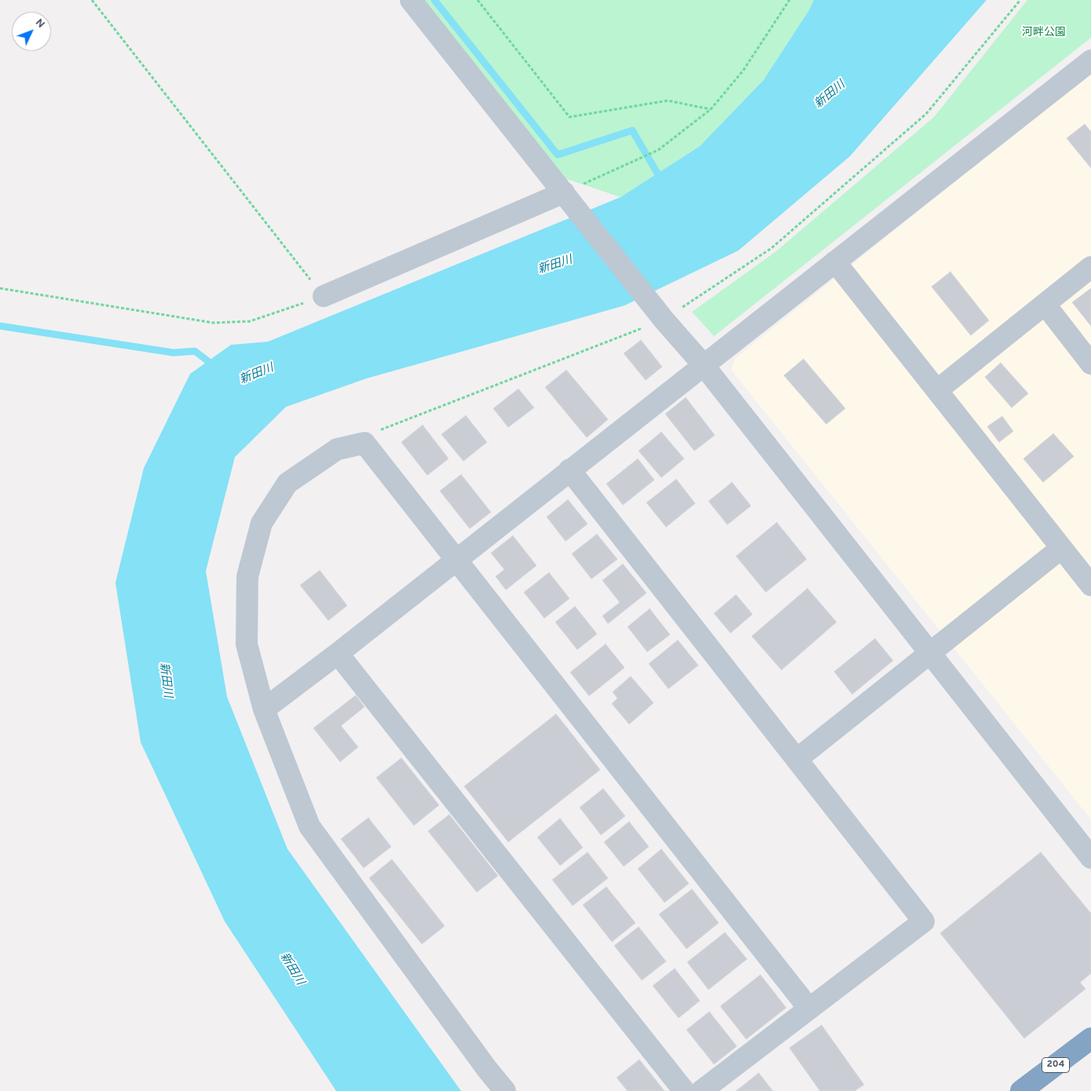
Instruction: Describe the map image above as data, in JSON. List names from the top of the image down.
{
  "streets": {
    "highway": ["204"]
  },
  "water": ["新田川"],
  "parks": ["河畔公園"],
  "north": "top right"
}
